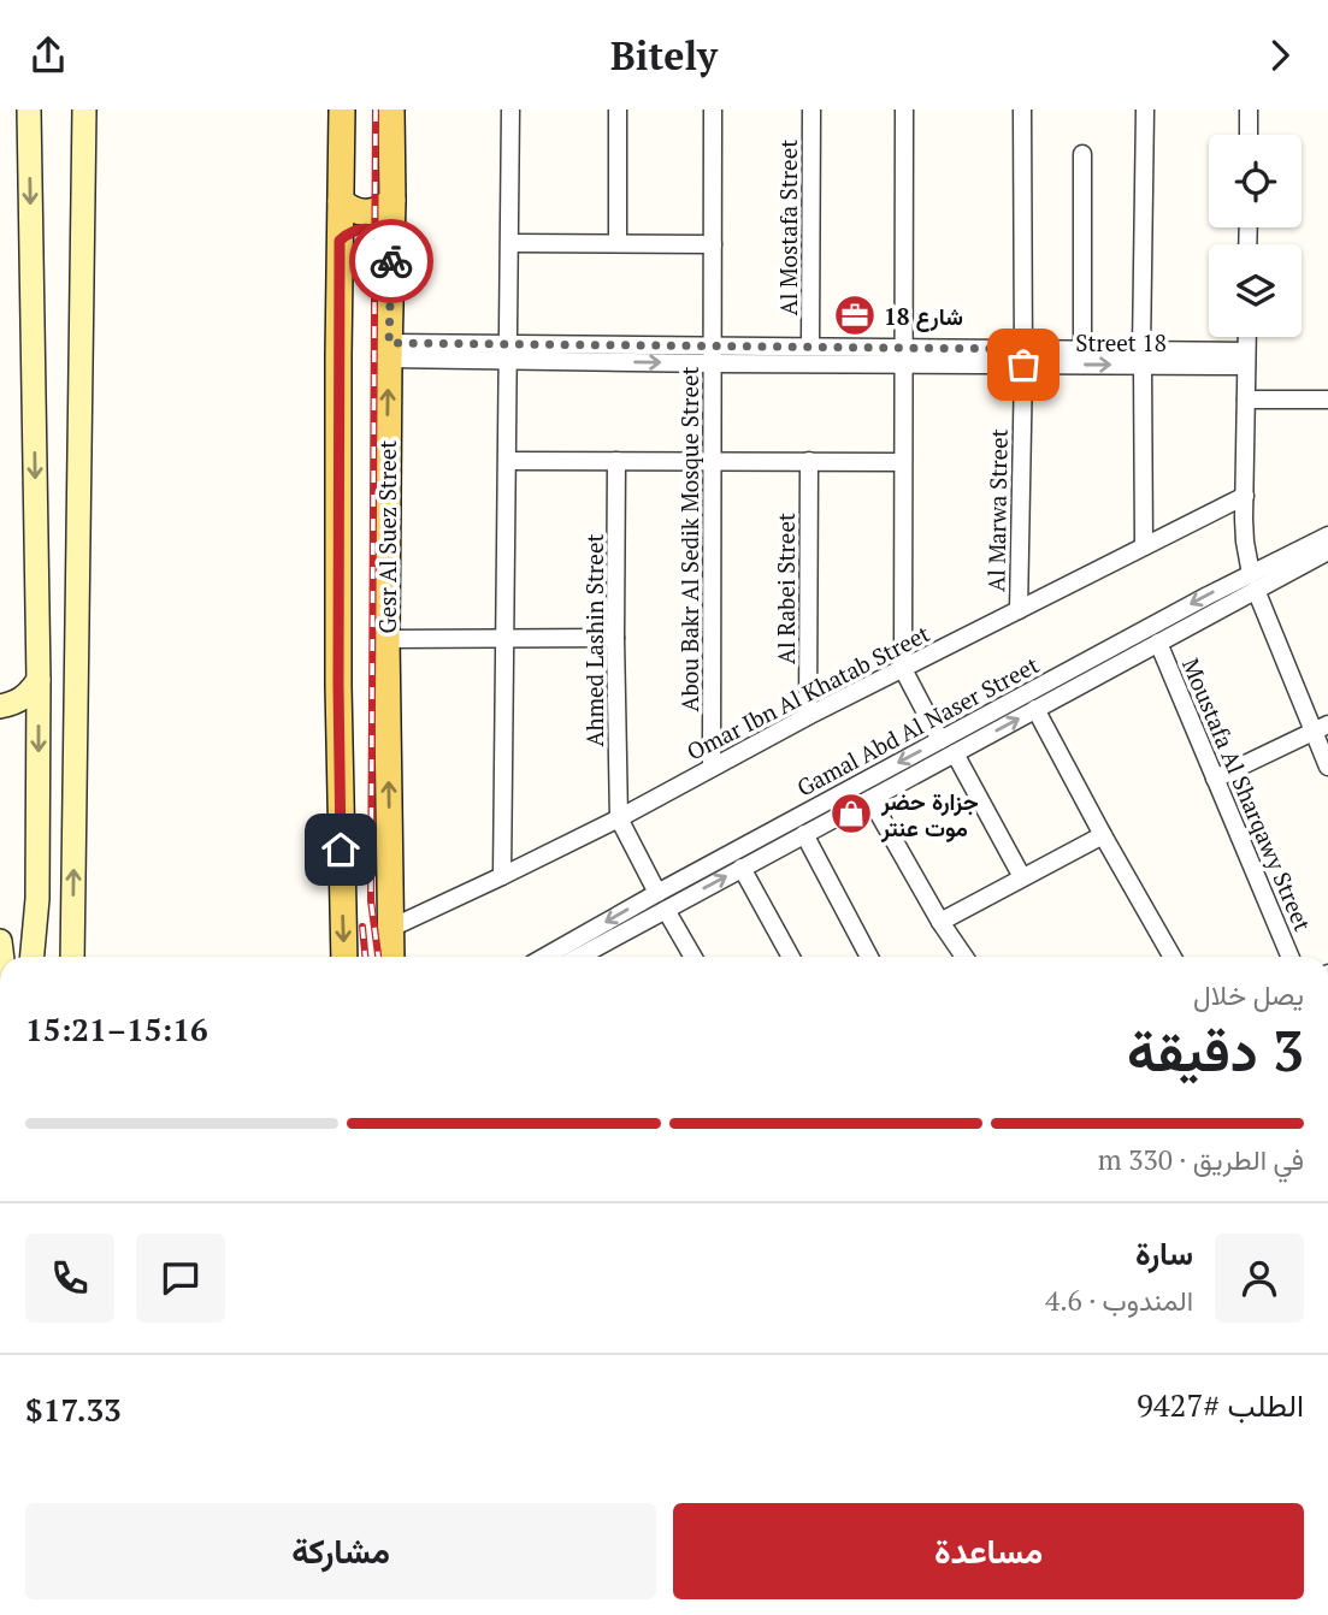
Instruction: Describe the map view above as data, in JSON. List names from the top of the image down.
{
  "streets": {
    "main road": ["Gesr Al Suez Street"],
    "street": [
      "Al Mostafa Street",
      "Street 18",
      "Al Marwa Street",
      "Abou Bakr Al Sedik Mosque Street",
      "Al Rabei Street",
      "Ahmed Lashin Street",
      "Omar Ibn Al Khatab Street",
      "Gamal Abd Al Naser Street",
      "Moustafa Al Sharqawy Street"
    ]
  },
  "crossings": [
    ["Al Mostafa Street", "Street 18"],
    ["Street 18", "Al Marwa Street"],
    ["Street 18", "Gesr Al Suez Street"],
    ["Street 18", "Abou Bakr Al Sedik Mosque Street"],
    ["Al Marwa Street", "Omar Ibn Al Khatab Street"],
    ["Gesr Al Suez Street", "Omar Ibn Al Khatab Street"],
    ["Abou Bakr Al Sedik Mosque Street", "Omar Ibn Al Khatab Street"],
    ["Al Rabei Street", "Omar Ibn Al Khatab Street"],
    ["Ahmed Lashin Street", "Omar Ibn Al Khatab Street"],
    ["Gamal Abd Al Naser Street", "Moustafa Al Sharqawy Street"]
  ],
  "places": {
    "office": ["شارع 18"],
    "shop": ["جزارة حضر موت عنتر"]
  },
  "page": {
    "header": "Bitely",
    "heading": ["3 دقيقة", "يصل خلال", "15:16–15:21"],
    "panel": [
      "سارة",
      "المندوب · 4.6",
      "الطلب #9427",
      "$17.33"
    ],
    "bar": "في الطريق · 330 m",
    "buttons": ["مساعدة", "مشاركة"]
  }
}
